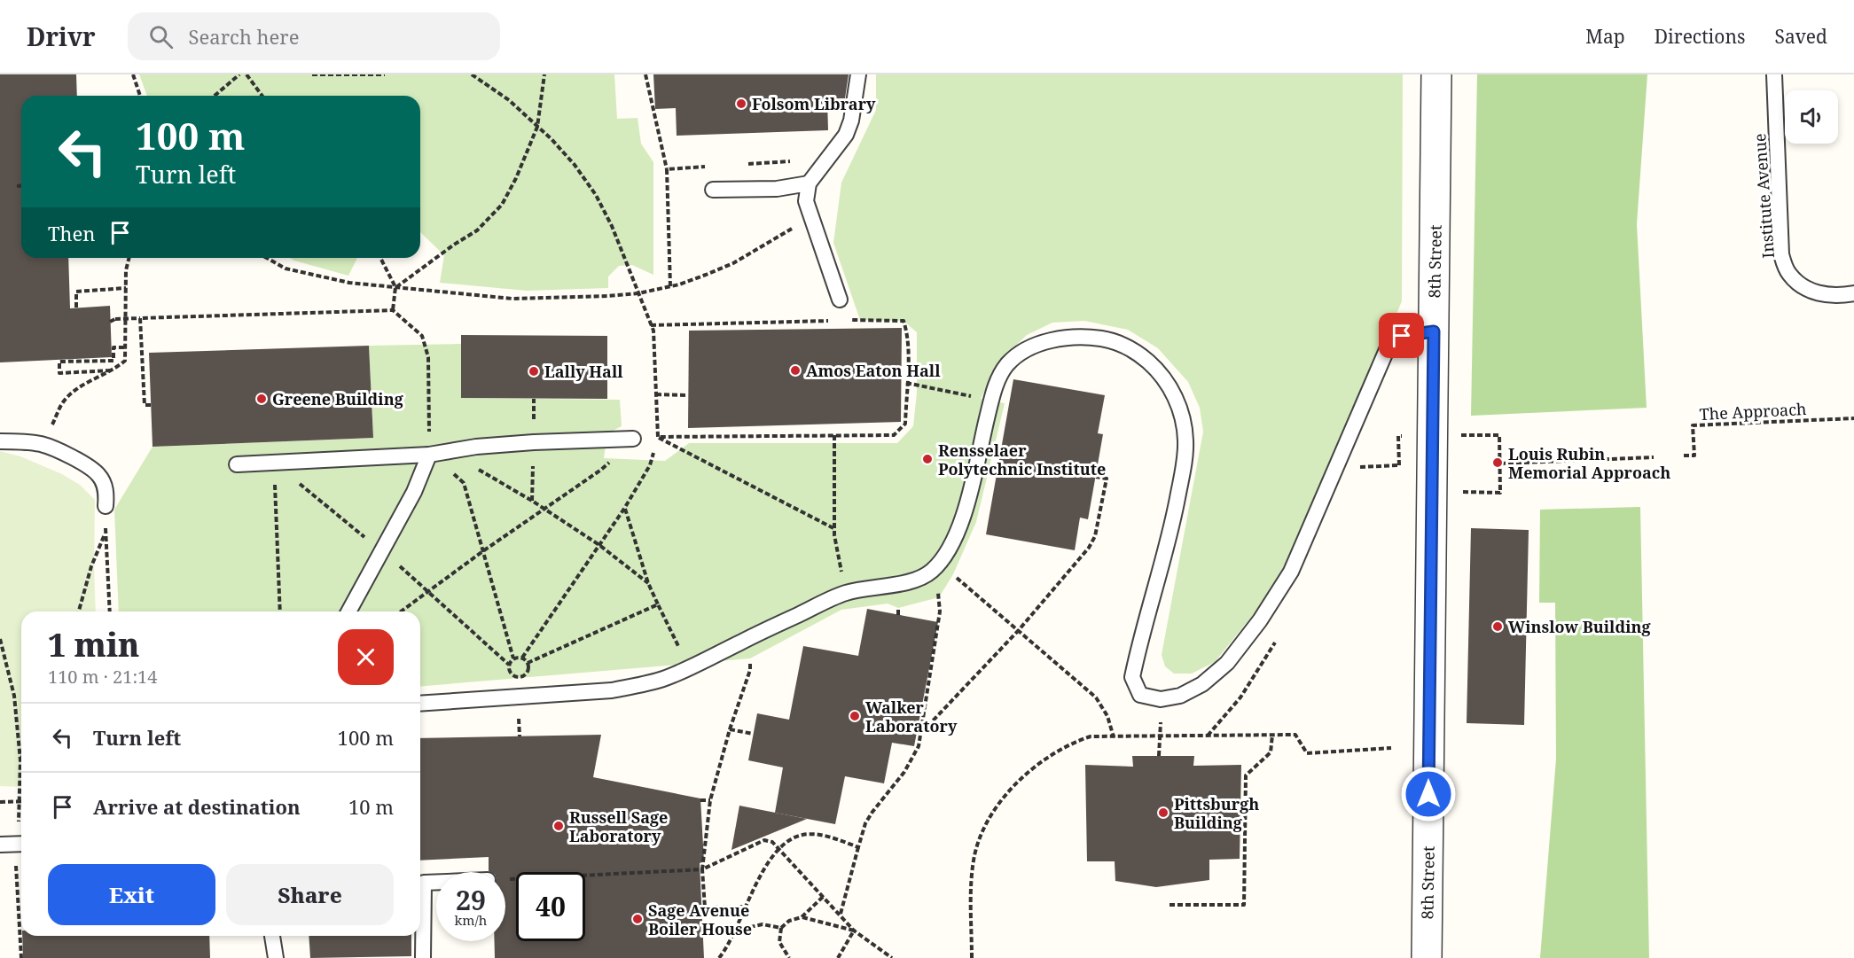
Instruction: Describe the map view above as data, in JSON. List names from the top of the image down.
{
  "streets": {
    "street": ["8th Street"],
    "lane": ["Institute Avenue"],
    "path": ["The Approach"]
  },
  "places": [
    "Folsom Library",
    "Amos Eaton Hall",
    "Lally Hall",
    "Greene Building",
    "Rensselaer Polytechnic Institute",
    "Louis Rubin Memorial Approach",
    "Winslow Building",
    "Walker Laboratory",
    "Pittsburgh Building",
    "Russell Sage Laboratory",
    "Sage Avenue Boiler House"
  ],
  "page": {
    "header": "Drivr",
    "search": "Search here",
    "nav": ["Map", "Directions", "Saved"],
    "turn": ["100 m", "Turn left"],
    "then": "Then",
    "heading": ["1 min", "110 m · 21:14"],
    "list": [
      {
        "name": "Turn left",
        "value": "100 m"
      },
      {
        "name": "Arrive at destination",
        "value": "10 m"
      }
    ],
    "buttons": ["Exit", "Share"],
    "speed": "29 km/h",
    "limit": "40"
  }
}
